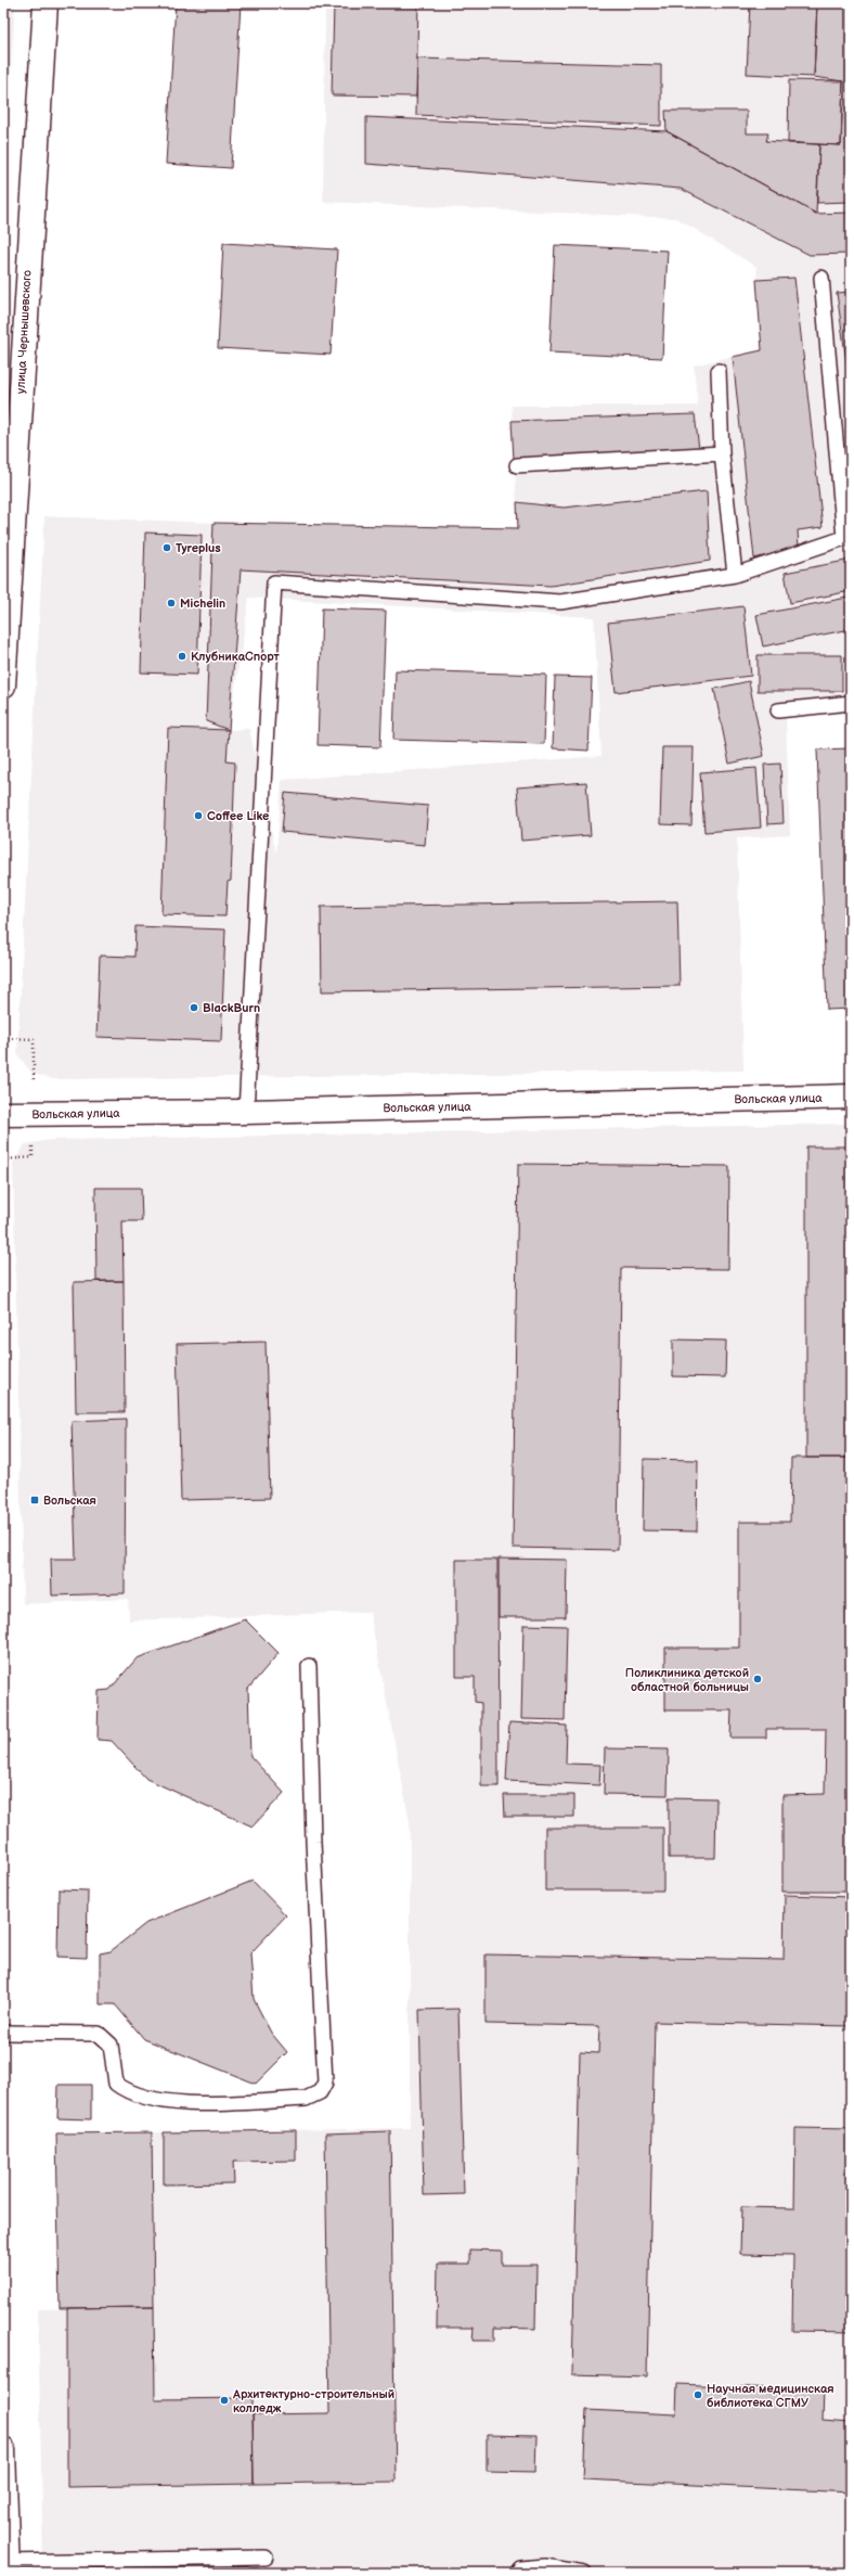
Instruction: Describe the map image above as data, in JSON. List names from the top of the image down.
{
  "streets": {
    "street": ["улица Чернышевского", "Вольская улица"]
  },
  "places": {
    "other": [
      "Tyreplus",
      "Michelin",
      "КлубникаСпорт",
      "Coffee Like",
      "BlackBurn",
      "Поликлиника детской областной больницы",
      "Научная медицинская библиотека СГМУ",
      "Архитектурно-строительный колледж"
    ],
    "transit": ["Вольская"]
  }
}
